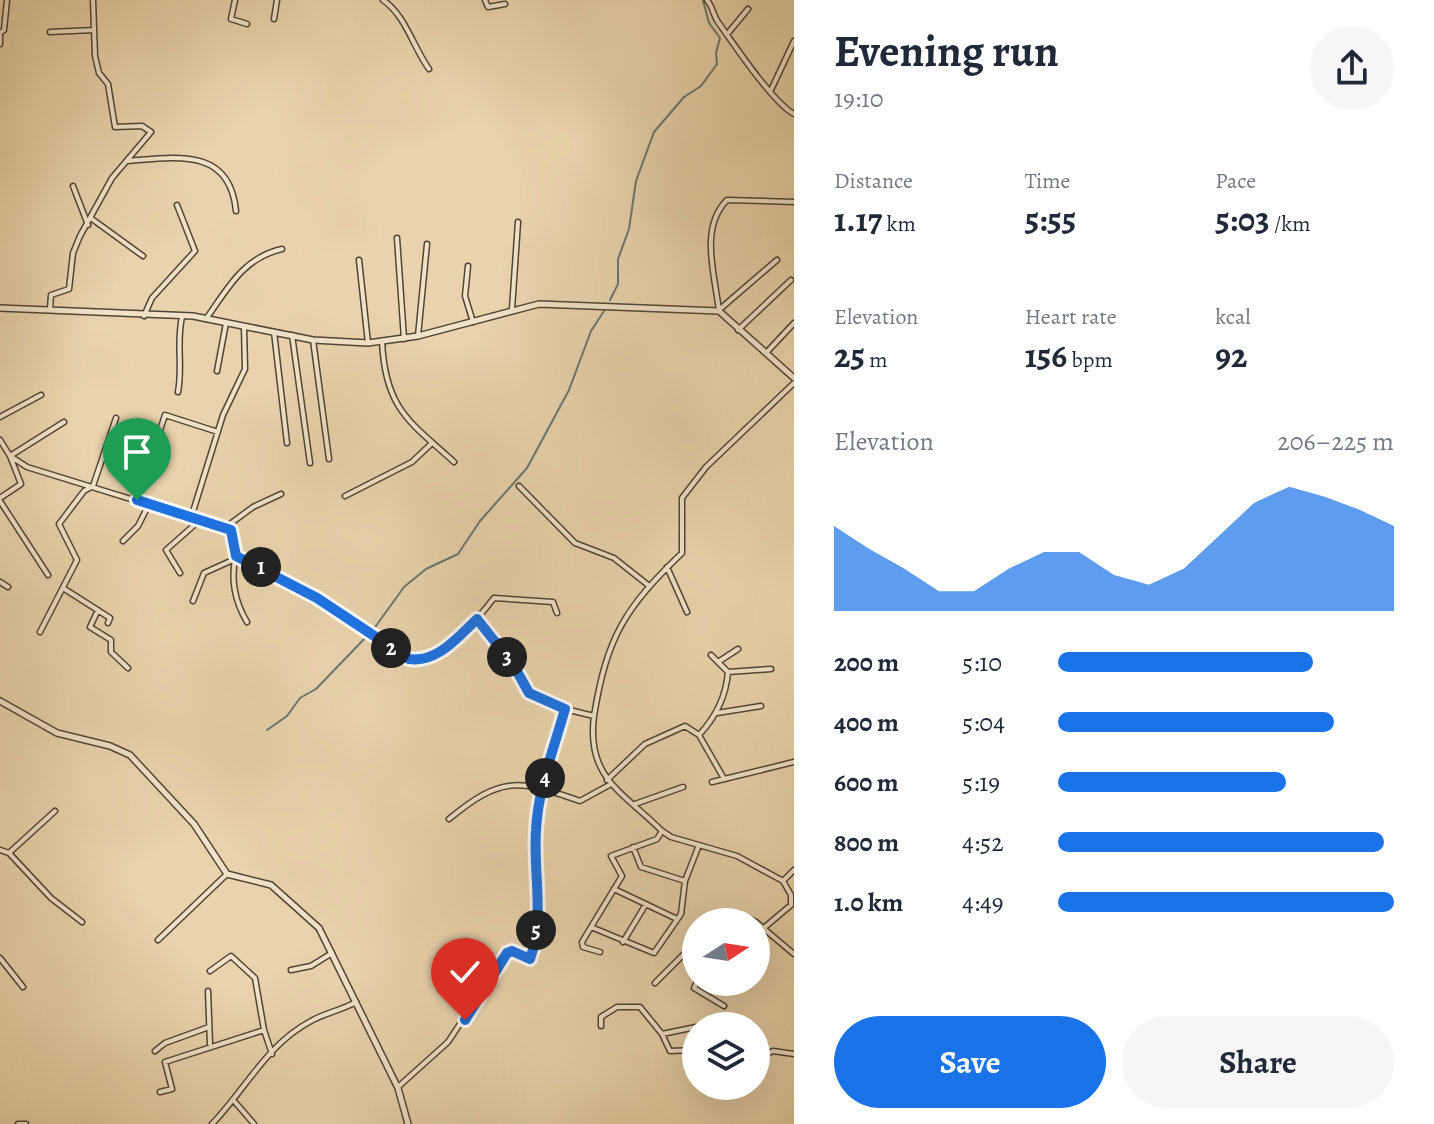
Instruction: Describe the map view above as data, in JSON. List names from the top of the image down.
{
  "north": "right",
  "page": {
    "heading": ["Evening run", "19:10"],
    "stats": [
      ["Distance", "1.17 km"],
      ["Time", "5:55"],
      ["Pace", "5:03 /km"],
      ["Elevation", "25 m"],
      ["Heart rate", "156 bpm"],
      ["kcal", "92"]
    ],
    "chart": ["Elevation", "206–225 m"],
    "pins": [
      "1",
      "2",
      "3",
      "4",
      "5"
    ],
    "list": [
      {
        "name": "200 m",
        "note": "5:10"
      },
      {
        "name": "400 m",
        "note": "5:04"
      },
      {
        "name": "600 m",
        "note": "5:19"
      },
      {
        "name": "800 m",
        "note": "4:52"
      },
      {
        "name": "1.0 km",
        "note": "4:49"
      }
    ],
    "buttons": ["Save", "Share"]
  }
}
